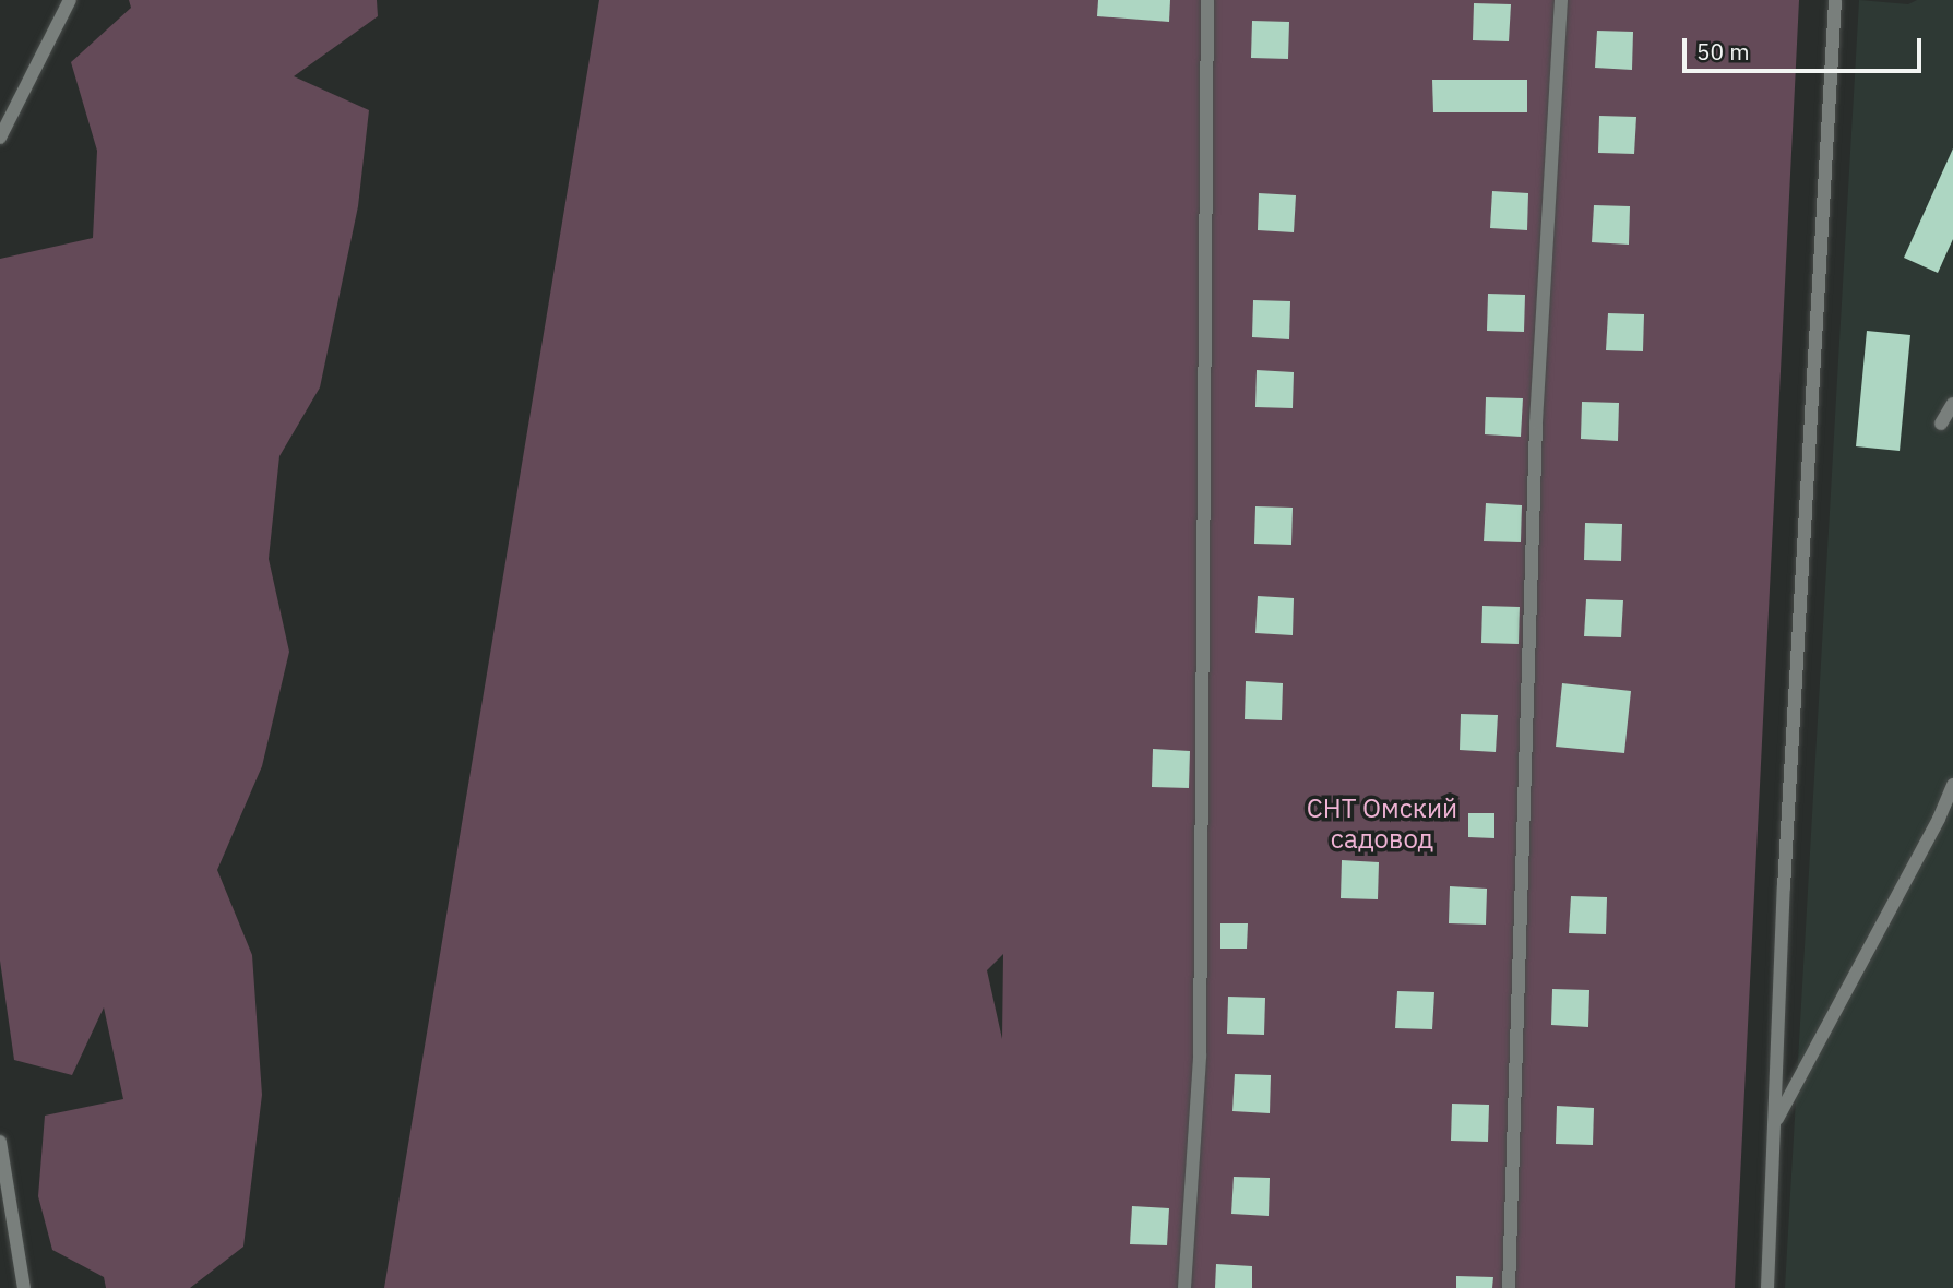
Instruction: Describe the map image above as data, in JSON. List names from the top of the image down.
{
  "parks": ["СНТ Омский садовод"],
  "scale_bar": "50 m"
}
